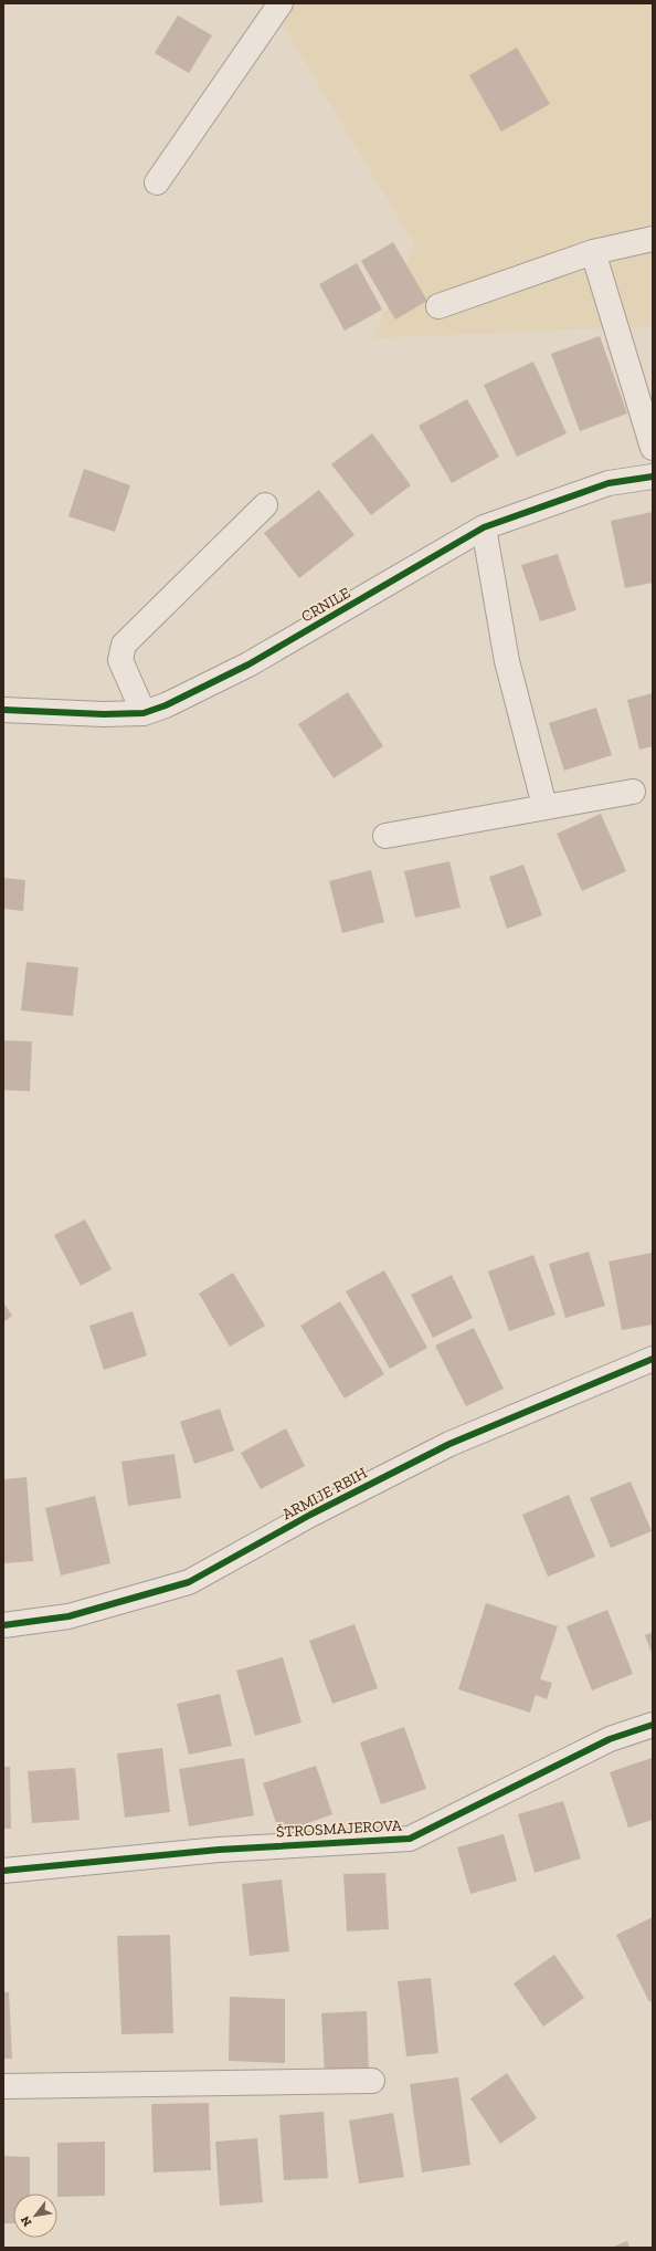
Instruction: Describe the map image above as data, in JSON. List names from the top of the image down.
{
  "streets": {
    "street": ["CRNILE", "ARMIJE RBIH", "ŠTROSMAJEROVA"]
  },
  "north": "bottom left"
}
